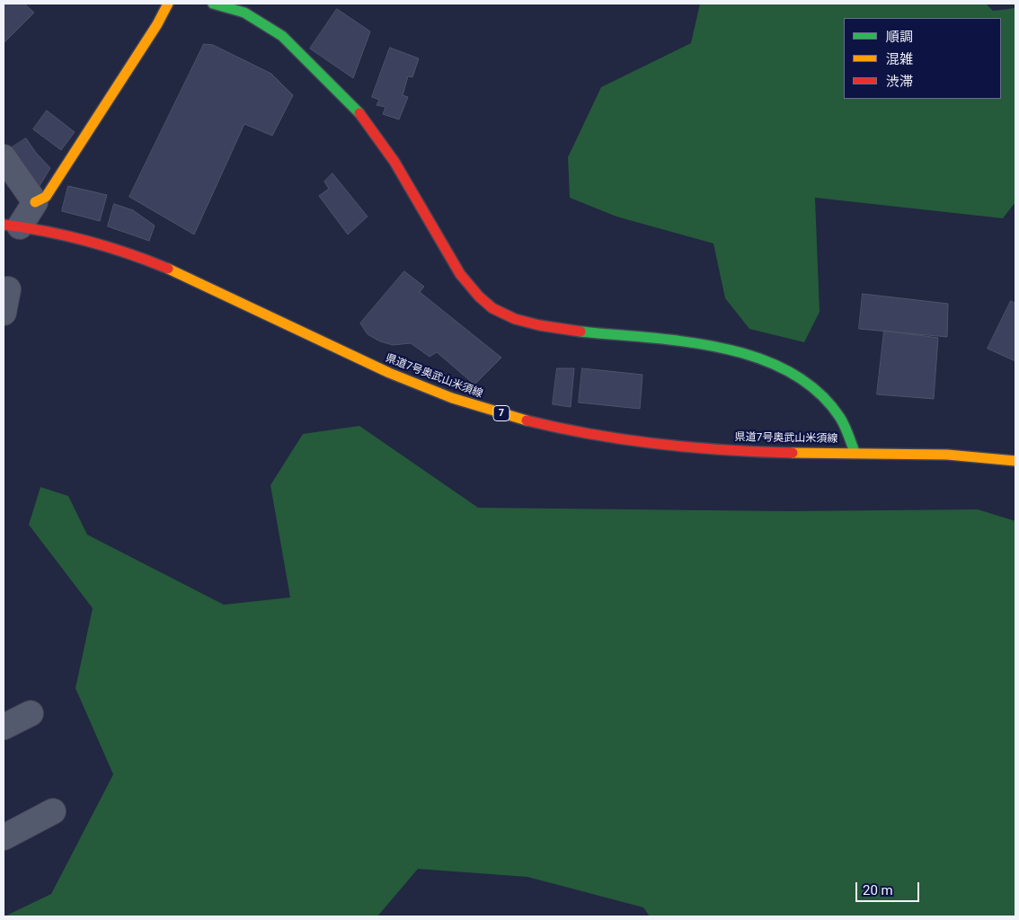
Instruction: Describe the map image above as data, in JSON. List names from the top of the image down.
{
  "streets": {
    "street": ["県道7号奥武山米須線", "7"]
  },
  "legend": ["順調", "混雑", "渋滞"],
  "scale_bar": "20 m"
}
